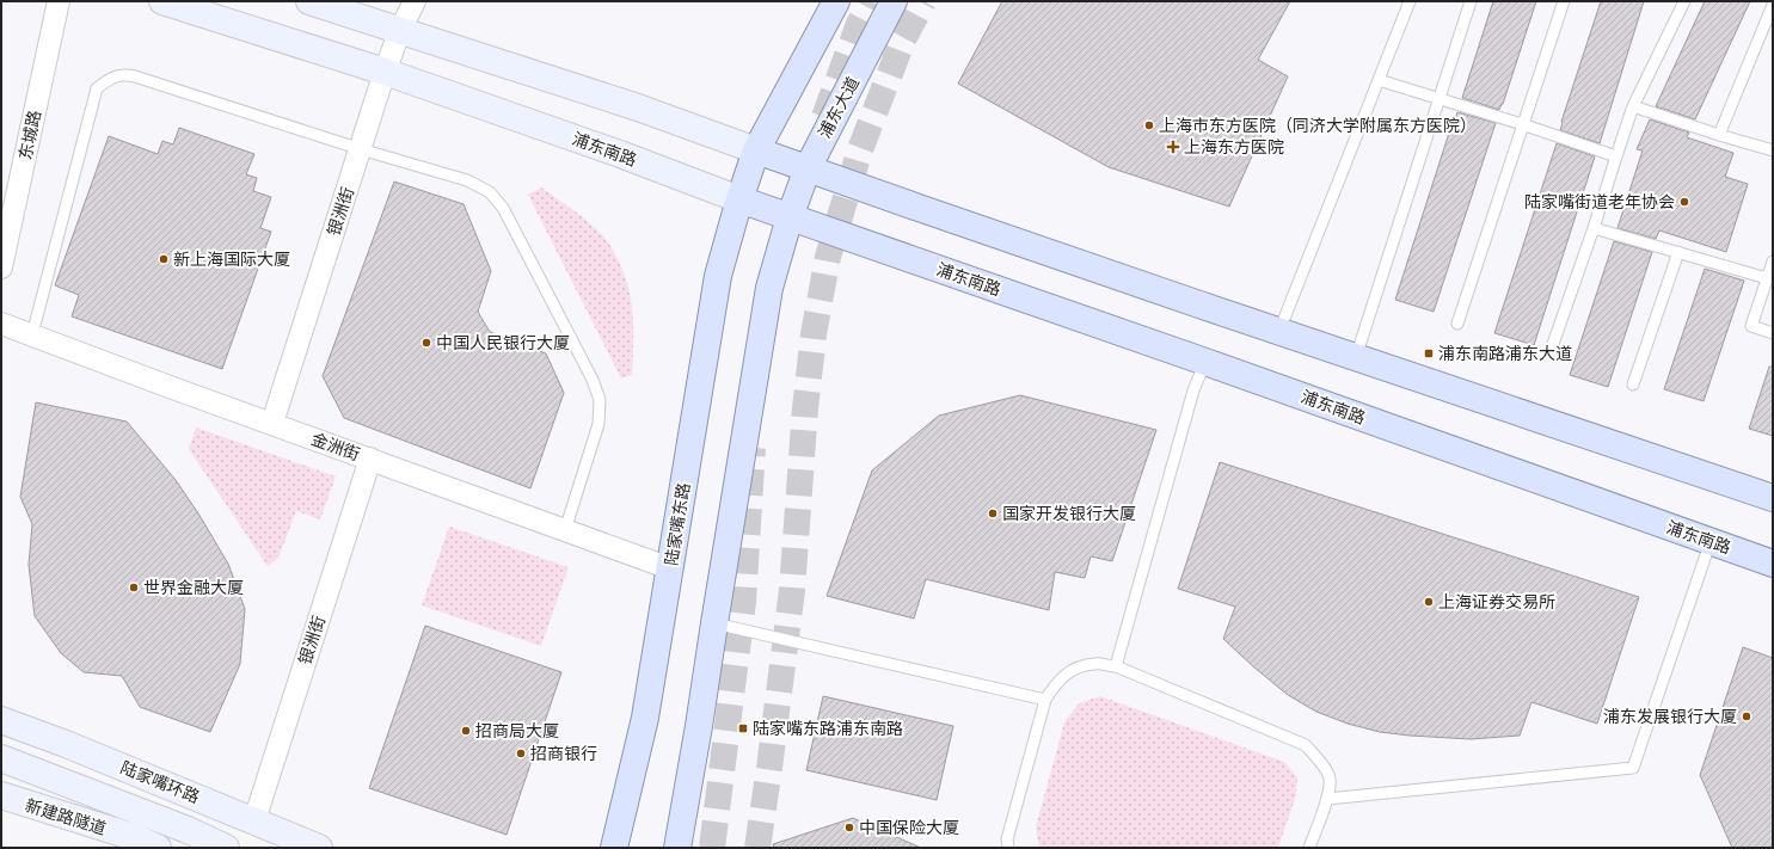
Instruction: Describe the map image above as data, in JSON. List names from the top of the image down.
{
  "streets": {
    "main road": [
      "浦东大道",
      "浦东南路",
      "陆家嘴东路",
      "陆家嘴环路",
      "新建路隧道"
    ],
    "street": ["东城路", "银洲街", "金洲街"]
  },
  "crossings": [
    ["浦东大道", "浦东南路"],
    ["浦东南路", "银洲街"],
    ["浦东南路", "陆家嘴东路"],
    ["银洲街", "金洲街"],
    ["银洲街", "陆家嘴环路"],
    ["金洲街", "陆家嘴东路"]
  ],
  "places": {
    "other": [
      "上海市东方医院（同济大学附属东方医院）",
      "陆家嘴街道老年协会",
      "新上海国际大厦",
      "中国人民银行大厦",
      "国家开发银行大厦",
      "世界金融大厦",
      "上海证券交易所",
      "浦东发展银行大厦",
      "招商局大厦",
      "招商银行",
      "中国保险大厦"
    ],
    "health": ["上海东方医院"],
    "transit": ["浦东南路浦东大道", "陆家嘴东路浦东南路"]
  }
}
